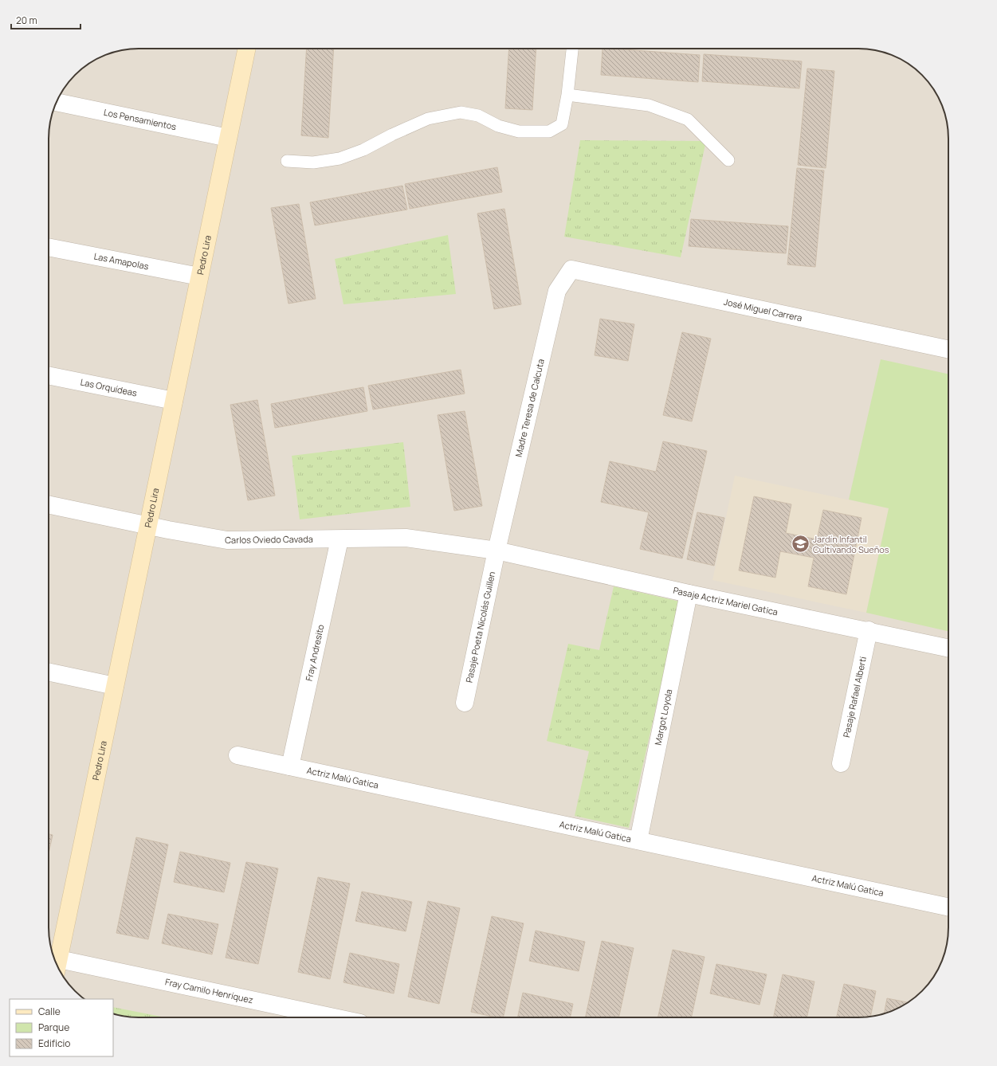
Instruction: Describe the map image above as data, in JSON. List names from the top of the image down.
{
  "streets": {
    "street": [
      "Los Pensamientos",
      "Pedro Lira",
      "Las Amapolas",
      "José Miguel Carrera",
      "Las Orquídeas",
      "Madre Teresa de Calcuta",
      "Carlos Oviedo Cavada",
      "Pasaje Actriz Mariel Gatica",
      "Pasaje Poeta Nicolás Guillen",
      "Fray Andresito",
      "Pasaje Rafael Alberti",
      "Margot Loyola",
      "Actriz Malú Gatica",
      "Fray Camilo Henríquez"
    ]
  },
  "crossings": [
    ["Los Pensamientos", "Pedro Lira"],
    ["Pedro Lira", "Las Amapolas"],
    ["Pedro Lira", "Las Orquídeas"],
    ["Pedro Lira", "Carlos Oviedo Cavada"],
    ["José Miguel Carrera", "Madre Teresa de Calcuta"],
    ["Madre Teresa de Calcuta", "Carlos Oviedo Cavada"],
    ["Madre Teresa de Calcuta", "Pasaje Actriz Mariel Gatica"],
    ["Madre Teresa de Calcuta", "Pasaje Poeta Nicolás Guillen"],
    ["Carlos Oviedo Cavada", "Pasaje Actriz Mariel Gatica"],
    ["Carlos Oviedo Cavada", "Pasaje Poeta Nicolás Guillen"],
    ["Carlos Oviedo Cavada", "Fray Andresito"],
    ["Pasaje Actriz Mariel Gatica", "Pasaje Poeta Nicolás Guillen"],
    ["Pasaje Actriz Mariel Gatica", "Pasaje Rafael Alberti"],
    ["Pasaje Actriz Mariel Gatica", "Margot Loyola"],
    ["Fray Andresito", "Actriz Malú Gatica"],
    ["Margot Loyola", "Actriz Malú Gatica"]
  ],
  "places": {
    "school or university": ["Jardín Infantil Cultivando Sueños"]
  },
  "legend": ["Calle", "Parque", "Edificio"],
  "scale_bar": "20 m"
}
